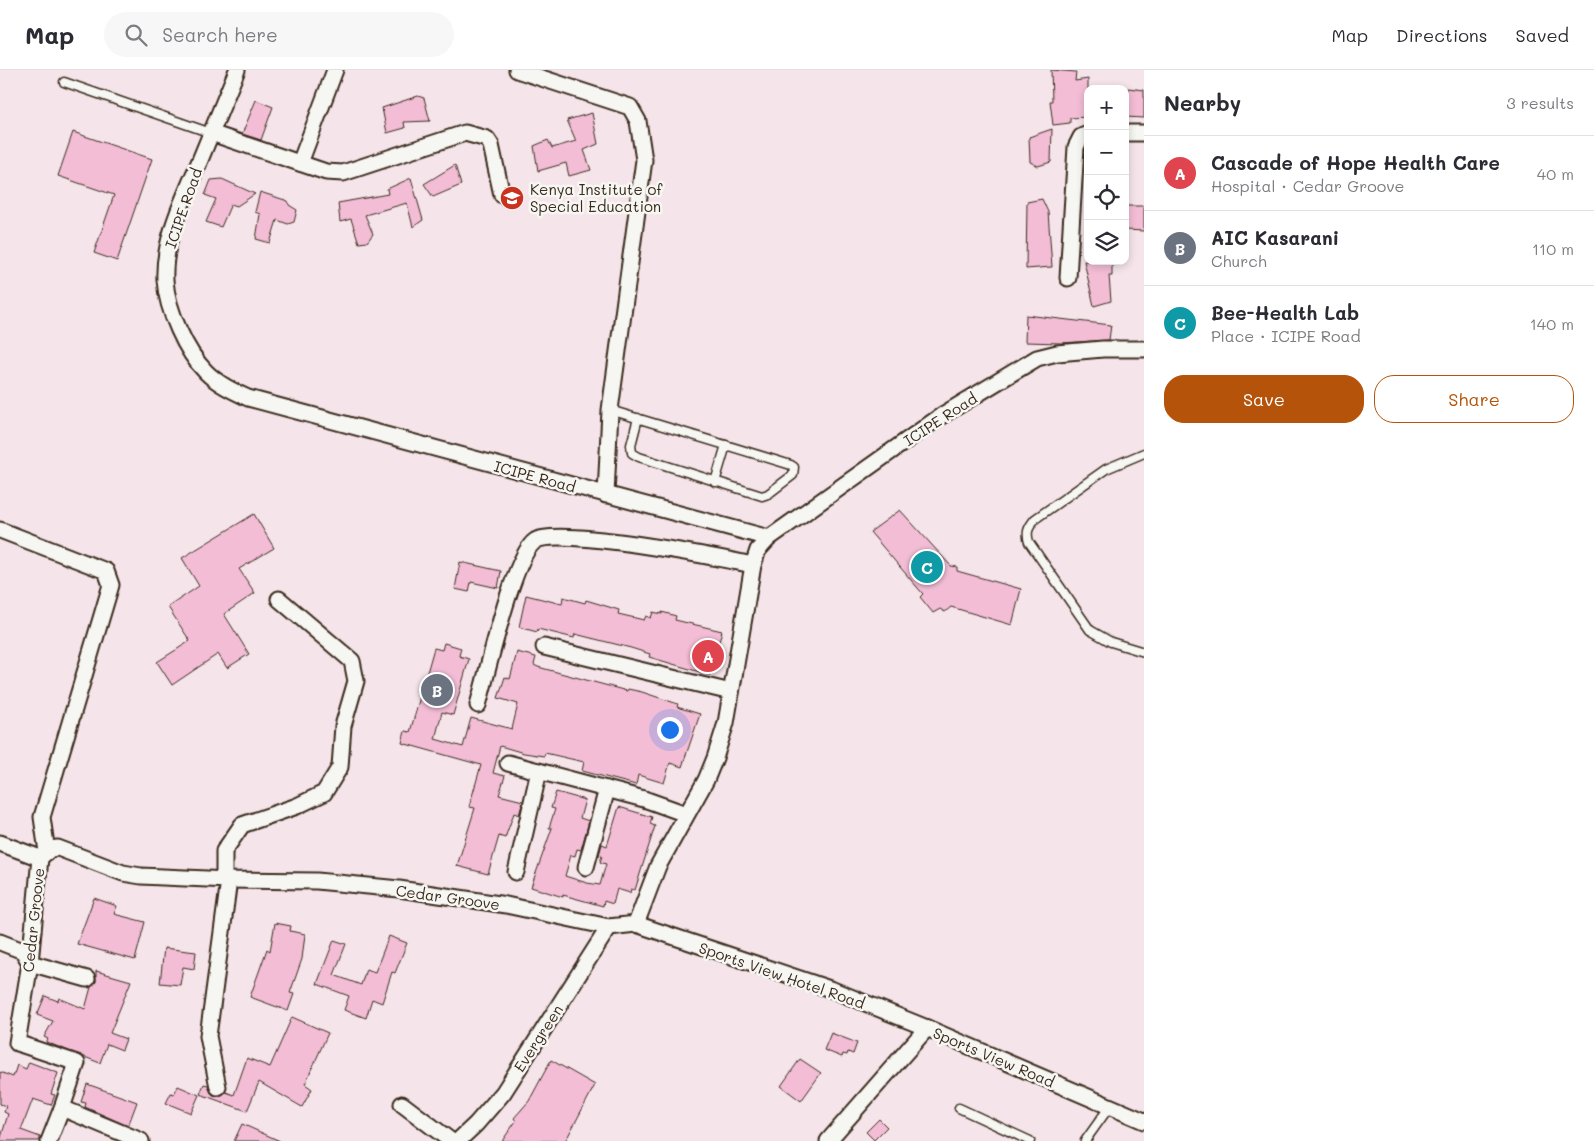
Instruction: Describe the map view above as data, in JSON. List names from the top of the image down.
{
  "streets": {
    "street": [
      "ICIPE Road",
      "Cedar Groove",
      "Sports View Hotel Road",
      "Evergreen",
      "Sports View Road"
    ]
  },
  "crossings": [
    ["Cedar Groove", "Sports View Hotel Road"],
    ["Cedar Groove", "Evergreen"],
    ["Sports View Hotel Road", "Sports View Road"]
  ],
  "places": {
    "school or university": ["Kenya Institute of Special Education"]
  },
  "page": {
    "header": "Map",
    "search": "Search here",
    "nav": ["Map", "Directions", "Saved"],
    "heading": ["Nearby", "3 results"],
    "map_buttons": ["+", "−"],
    "list": [
      {
        "mark": "A",
        "name": "Cascade of Hope Health Care",
        "note": "Hospital · Cedar Groove",
        "value": "40 m"
      },
      {
        "mark": "B",
        "name": "AIC Kasarani",
        "note": "Church",
        "value": "110 m"
      },
      {
        "mark": "C",
        "name": "Bee-Health Lab",
        "note": "Place · ICIPE Road",
        "value": "140 m"
      }
    ],
    "buttons": ["Save", "Share"],
    "pins": ["C", "A", "B"]
  }
}
